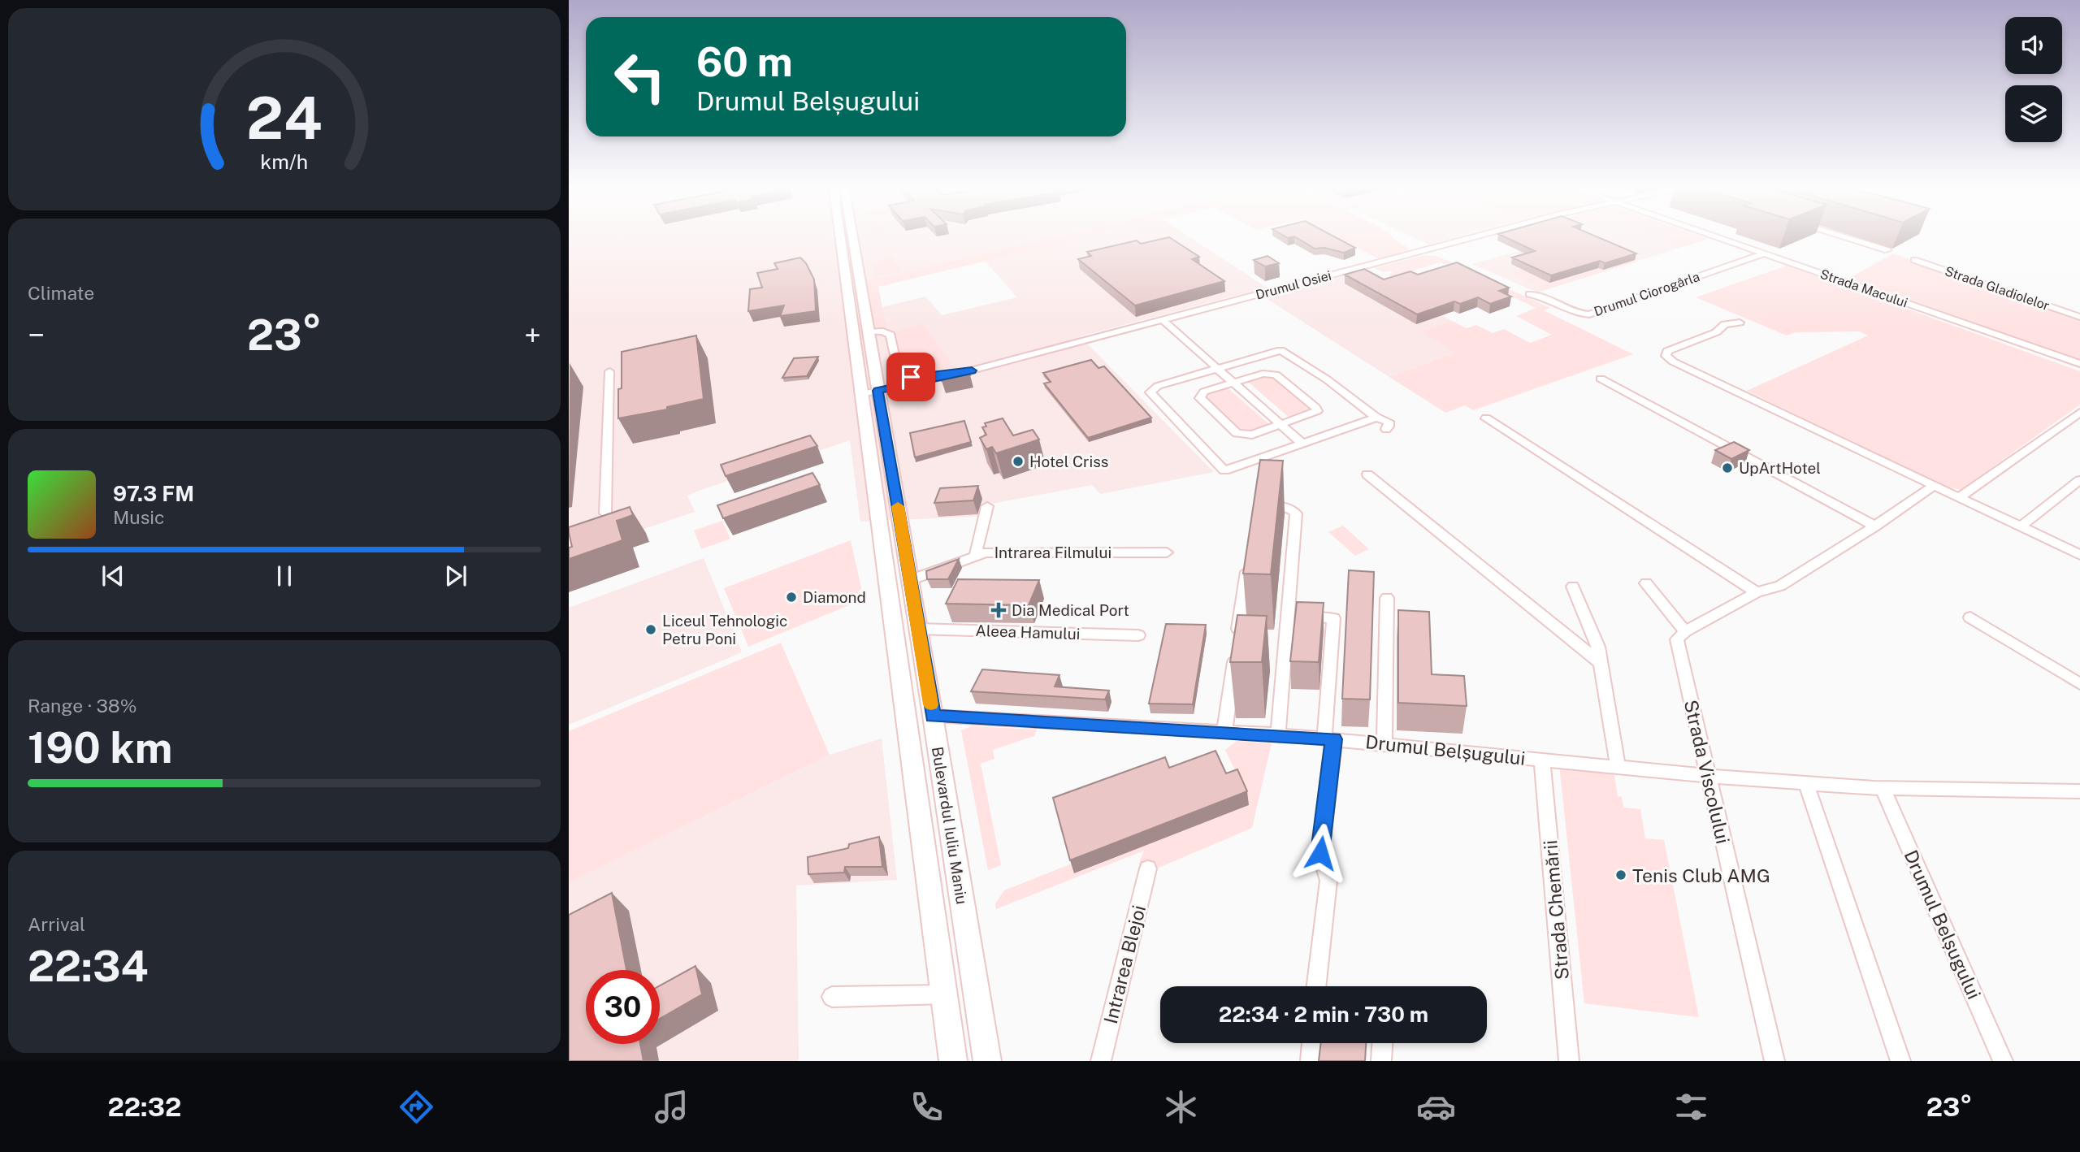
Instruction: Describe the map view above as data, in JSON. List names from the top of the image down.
{
  "streets": {
    "main road": ["Bulevardul Iuliu Maniu"],
    "street": [
      "Drumul Osiei",
      "Strada Macului",
      "Strada Gladiolelor",
      "Drumul Ciorogârla",
      "Intrarea Filmului",
      "Aleea Hamului",
      "Drumul Belșugului",
      "Strada Viscolului",
      "Strada Chemării",
      "Intrarea Blejoi"
    ]
  },
  "crossings": [
    ["Drumul Osiei", "Bulevardul Iuliu Maniu"],
    ["Strada Macului", "Drumul Ciorogârla"],
    ["Intrarea Filmului", "Bulevardul Iuliu Maniu"],
    ["Aleea Hamului", "Bulevardul Iuliu Maniu"],
    ["Drumul Belșugului", "Strada Viscolului"],
    ["Drumul Belșugului", "Bulevardul Iuliu Maniu"],
    ["Drumul Belșugului", "Strada Chemării"]
  ],
  "places": {
    "other": [
      "Hotel Criss",
      "UpArtHotel",
      "Diamond",
      "Liceul Tehnologic Petru Poni",
      "Tenis Club AMG"
    ],
    "health": ["Dia Medical Port"]
  },
  "page": {
    "turn": ["60 m", "Drumul Belșugului"],
    "tile": [
      "Climate",
      ["Range · 38%", "190 km"],
      ["Arrival", "22:34"]
    ],
    "heat": ["−", "23°", "+"],
    "song": ["97.3 FM", "Music"],
    "limit": "30",
    "trip": "22:34 · 2 min · 730 m",
    "tabs": ["22:32", "23°"],
    "gauge": ["24", "km/h"]
  }
}
